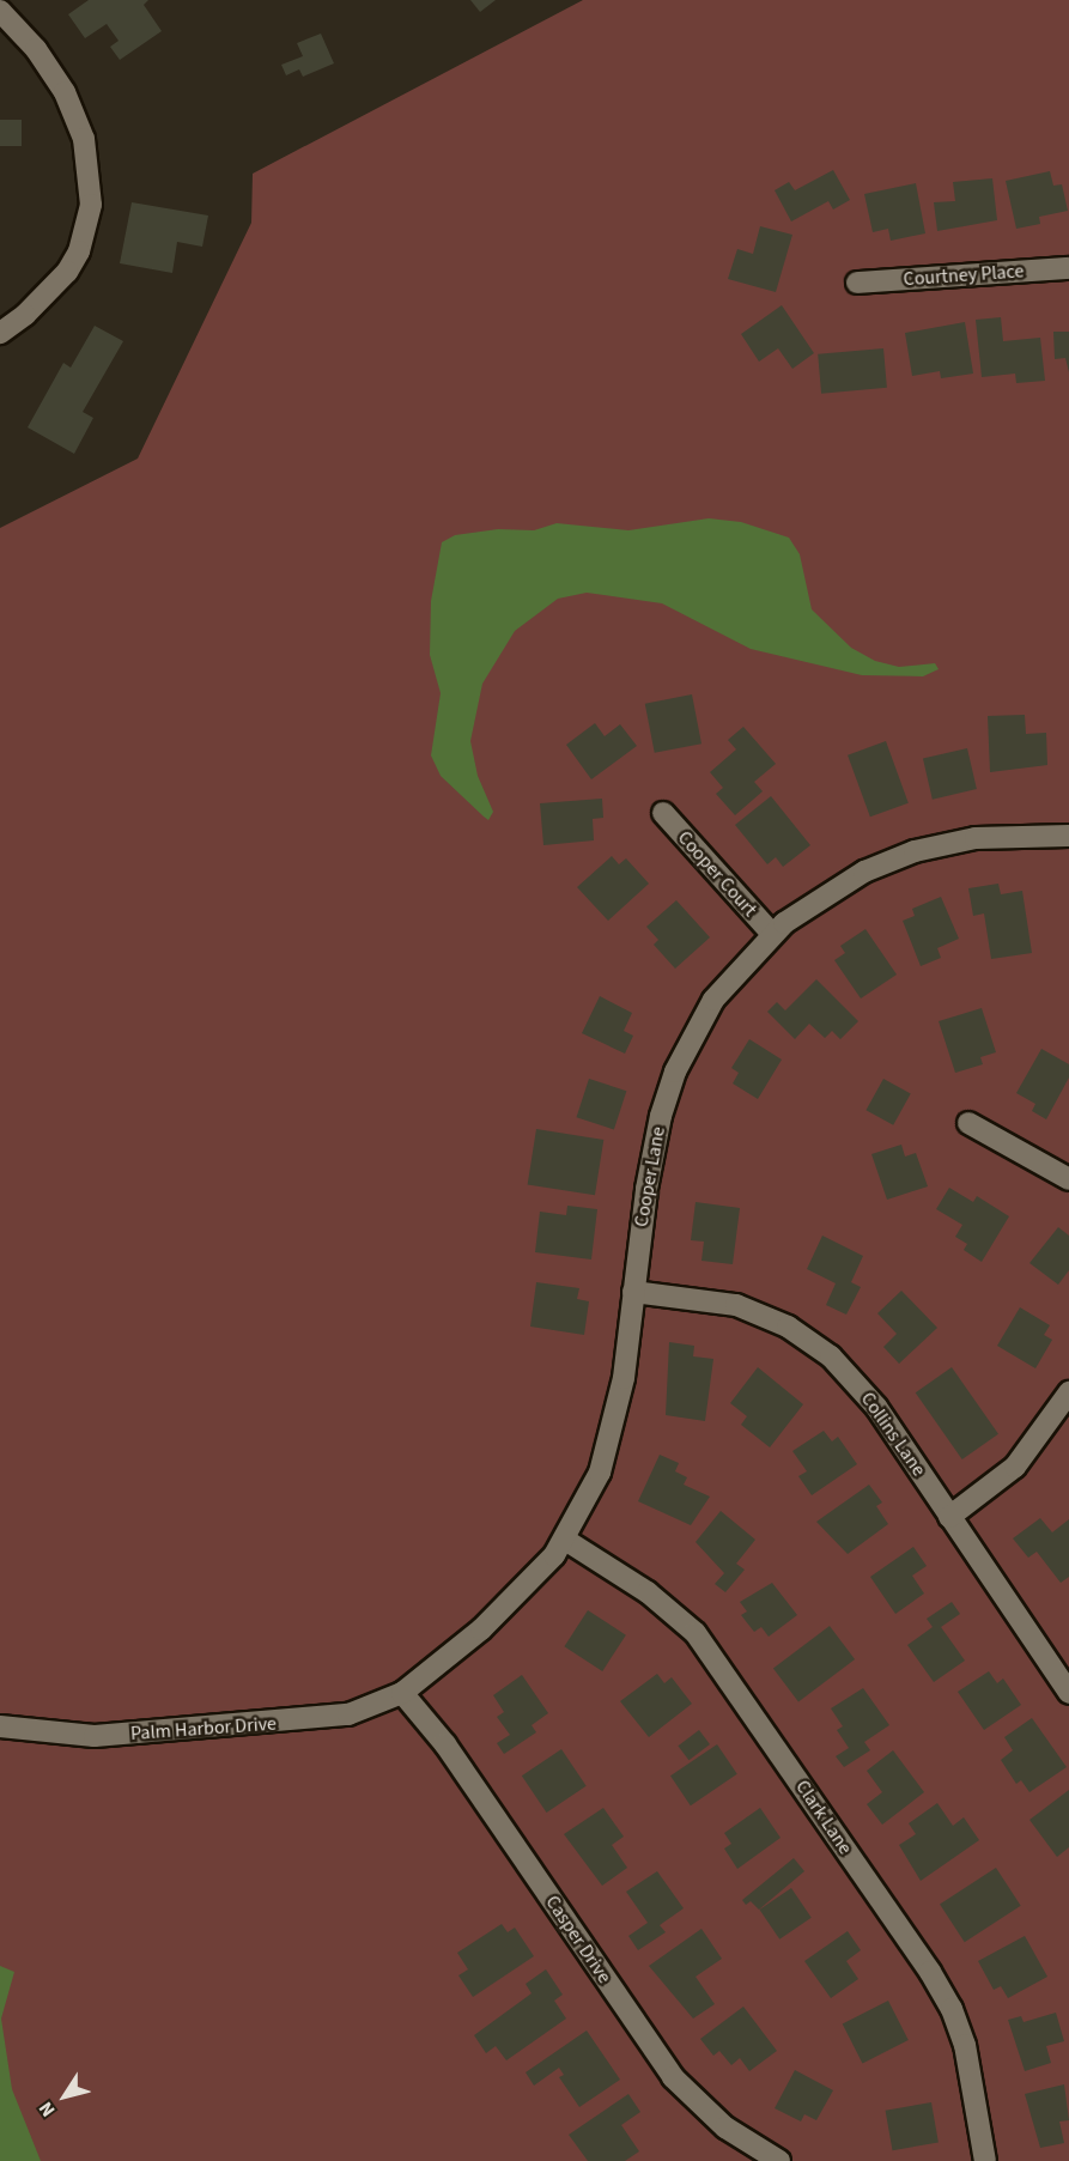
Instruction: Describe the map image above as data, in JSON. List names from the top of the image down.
{
  "streets": {
    "street": [
      "Courtney Place",
      "Cooper Court",
      "Cooper Lane",
      "Collins Lane",
      "Palm Harbor Drive",
      "Clark Lane",
      "Casper Drive"
    ]
  },
  "crossings": [
    ["Cooper Court", "Cooper Lane"],
    ["Cooper Lane", "Collins Lane"],
    ["Cooper Lane", "Palm Harbor Drive"],
    ["Cooper Lane", "Clark Lane"],
    ["Cooper Lane", "Casper Drive"],
    ["Palm Harbor Drive", "Casper Drive"]
  ],
  "north": "bottom left"
}
